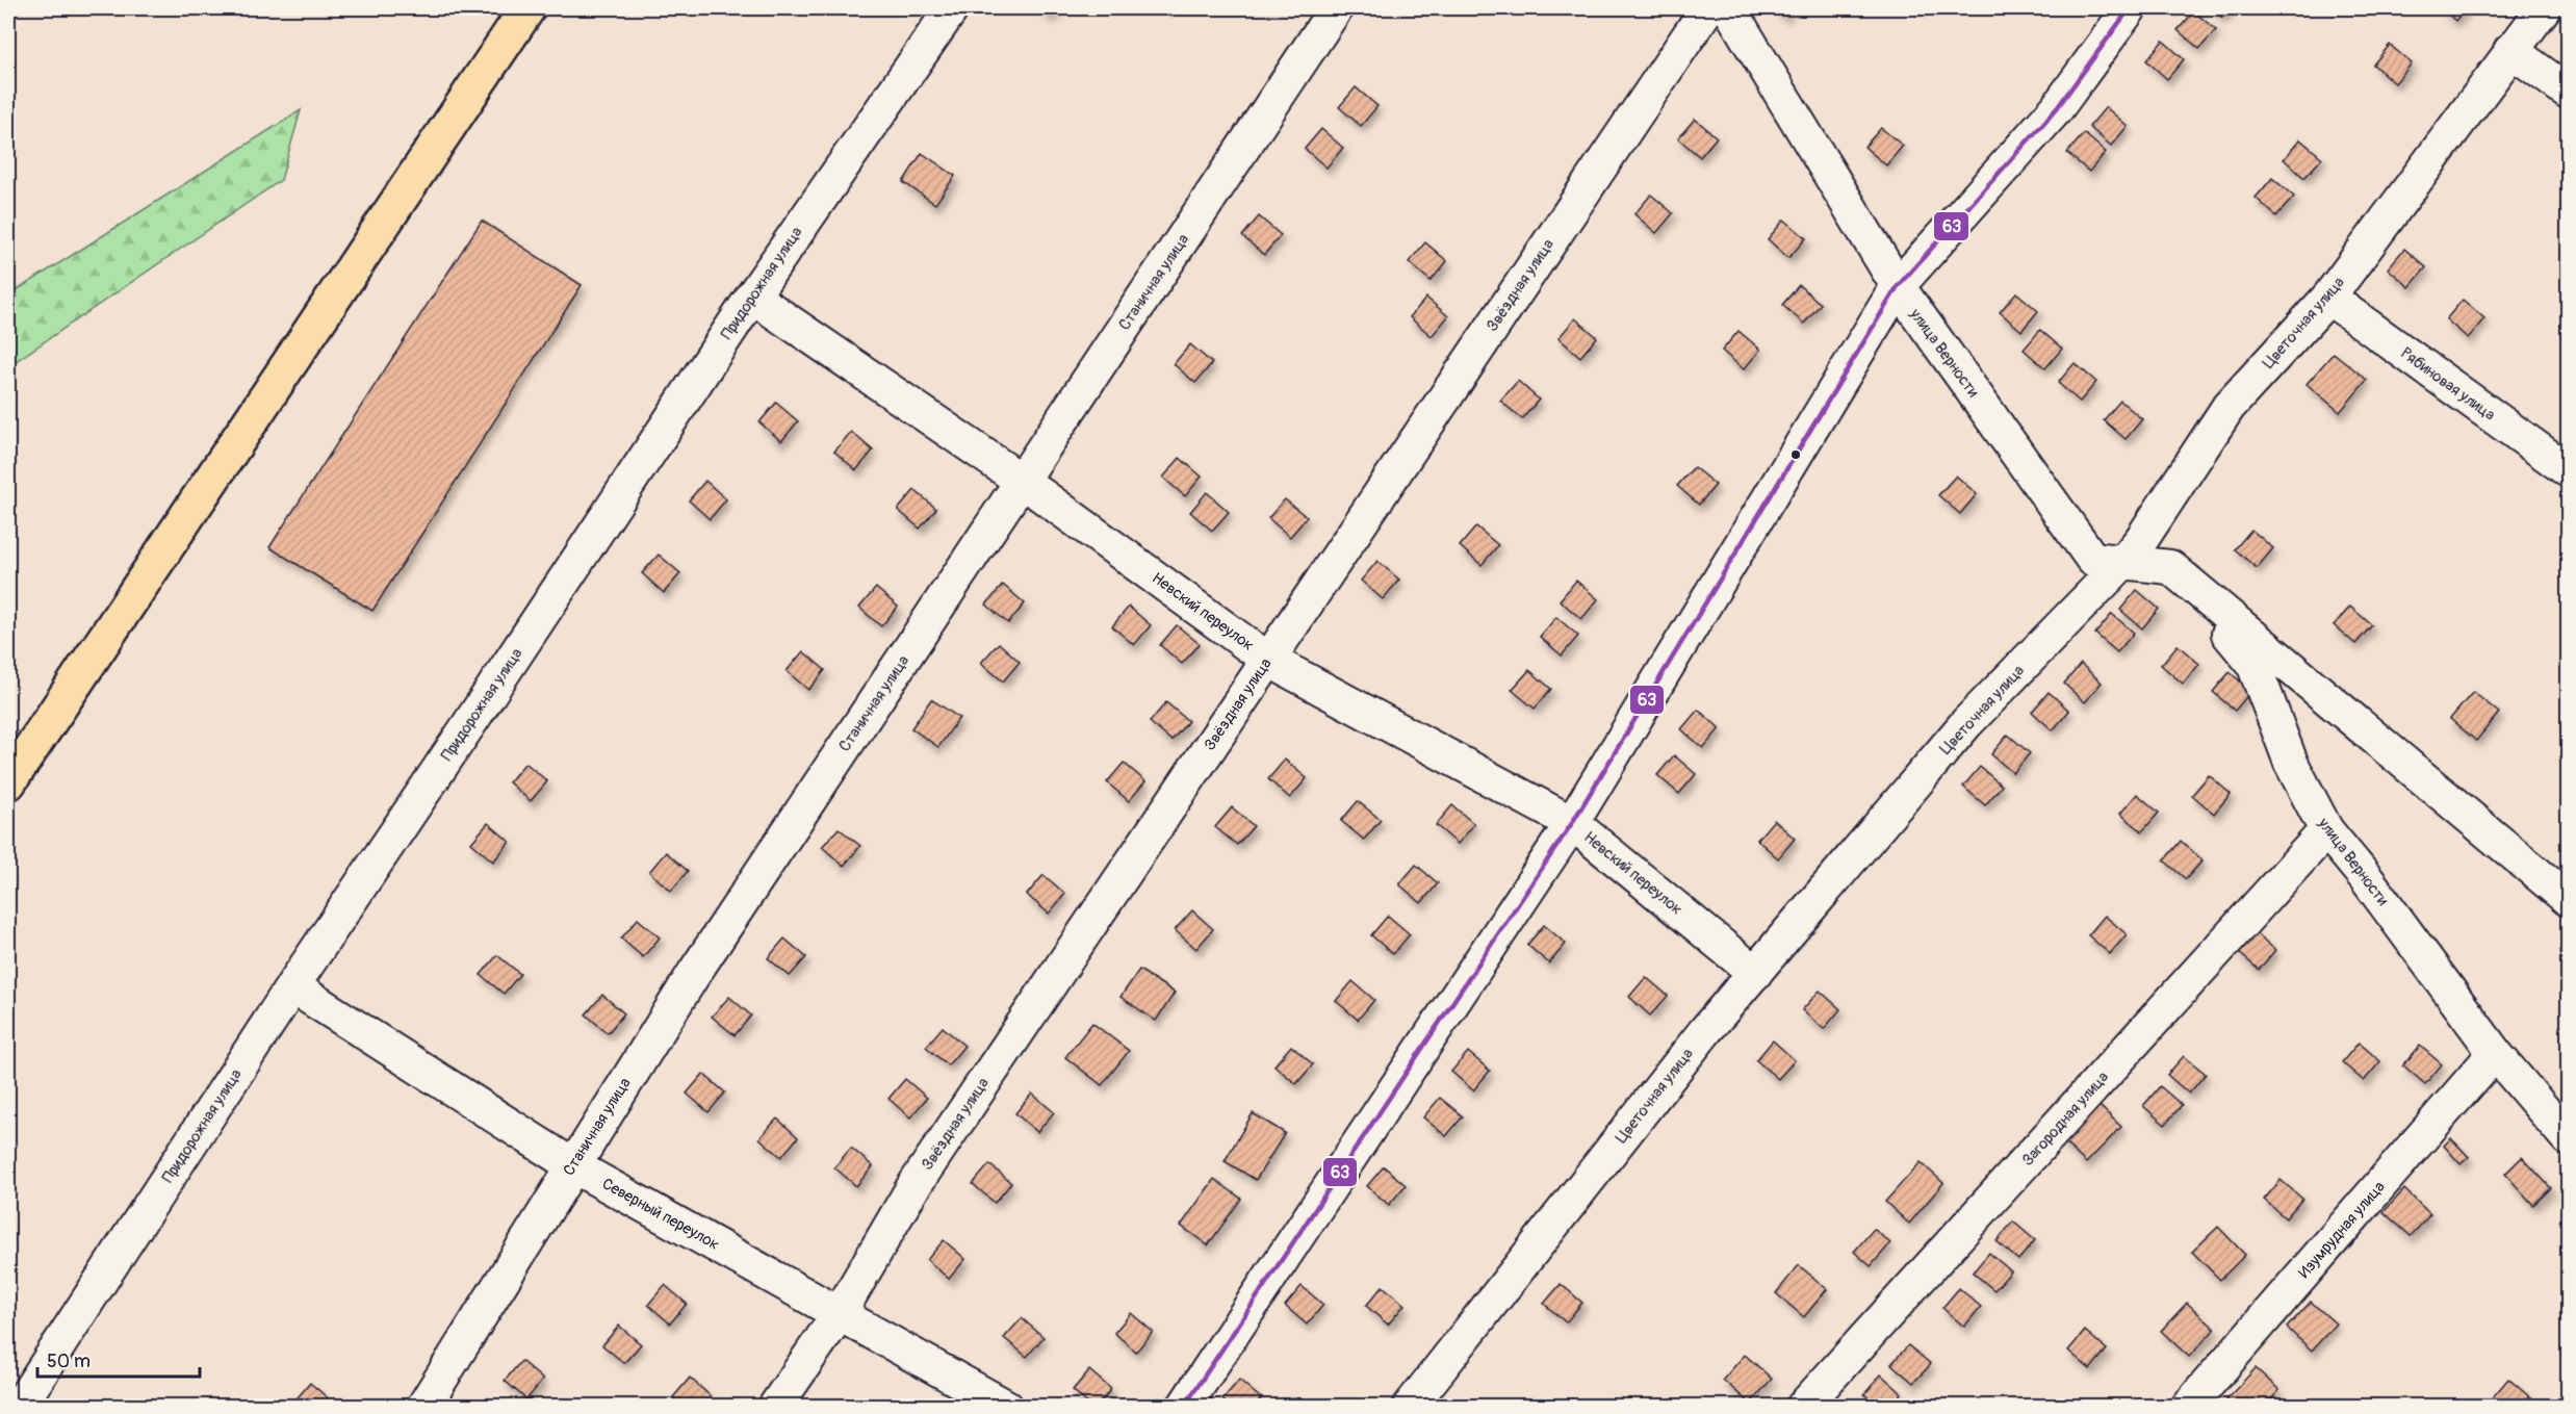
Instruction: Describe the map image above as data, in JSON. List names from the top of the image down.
{
  "streets": {
    "street": [
      "Станичная улица",
      "Придорожная улица",
      "Звёздная улица",
      "Цветочная улица",
      "улица Верности",
      "Рябиновая улица",
      "Невский переулок",
      "Загородная улица",
      "Северный переулок",
      "Изумрудная улица"
    ]
  },
  "crossings": [
    ["Станичная улица", "Невский переулок"],
    ["Станичная улица", "Северный переулок"],
    ["Придорожная улица", "Невский переулок"],
    ["Придорожная улица", "Северный переулок"],
    ["Звёздная улица", "Невский переулок"],
    ["Звёздная улица", "Северный переулок"],
    ["Цветочная улица", "улица Верности"],
    ["Цветочная улица", "Рябиновая улица"],
    ["Цветочная улица", "Невский переулок"],
    ["улица Верности", "Загородная улица"],
    ["улица Верности", "Изумрудная улица"]
  ],
  "lines": ["transit line 63"],
  "scale_bar": "50 m"
}
